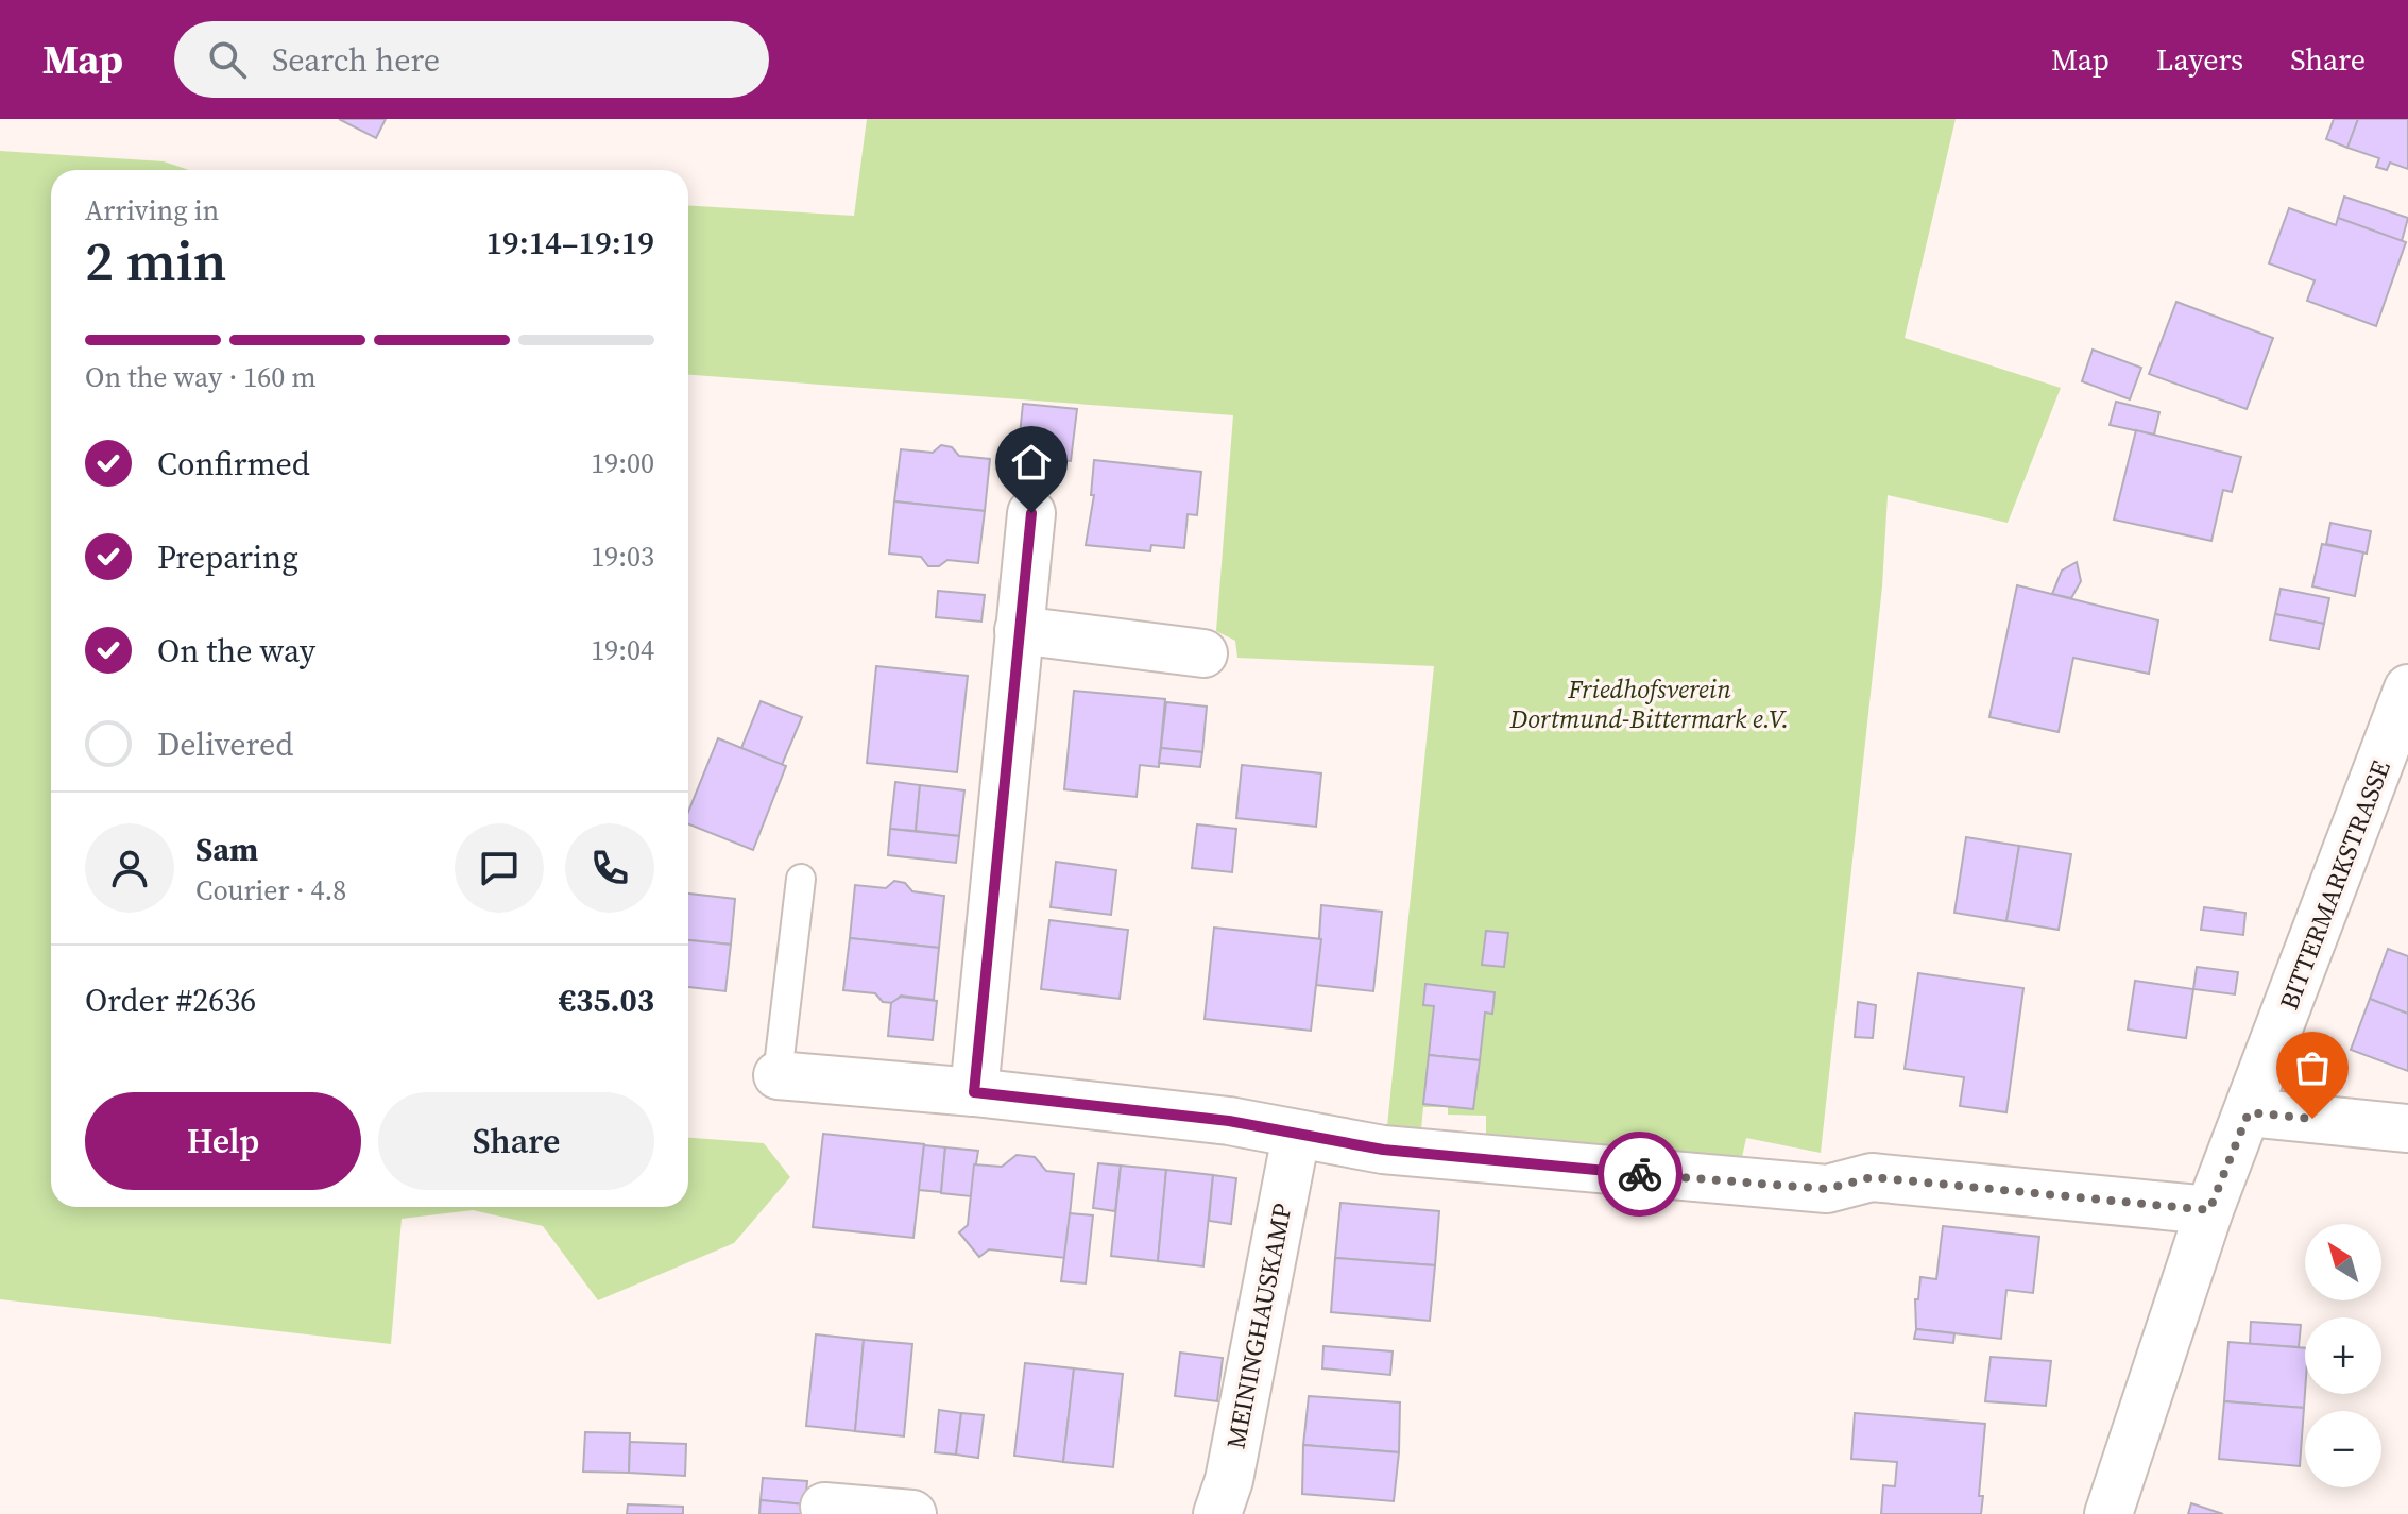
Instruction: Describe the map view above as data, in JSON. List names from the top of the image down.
{
  "streets": {
    "street": ["BITTERMARKSTRASSE", "MEININGHAUSKAMP"]
  },
  "parks": ["Friedhofsverein Dortmund-Bittermark e.V."],
  "north": "top left",
  "page": {
    "header": "Map",
    "search": "Search here",
    "nav": ["Map", "Layers", "Share"],
    "heading": ["2 min", "Arriving in", "19:14–19:19"],
    "panel": [
      "Sam",
      "Courier · 4.8",
      "Order #2636",
      "€35.03"
    ],
    "bar": "On the way · 160 m",
    "list": [
      ["Confirmed", "19:00"],
      ["Preparing", "19:03"],
      ["On the way", "19:04"],
      "Delivered"
    ],
    "buttons": ["Help", "Share"],
    "map_buttons": ["+", "−"]
  }
}
